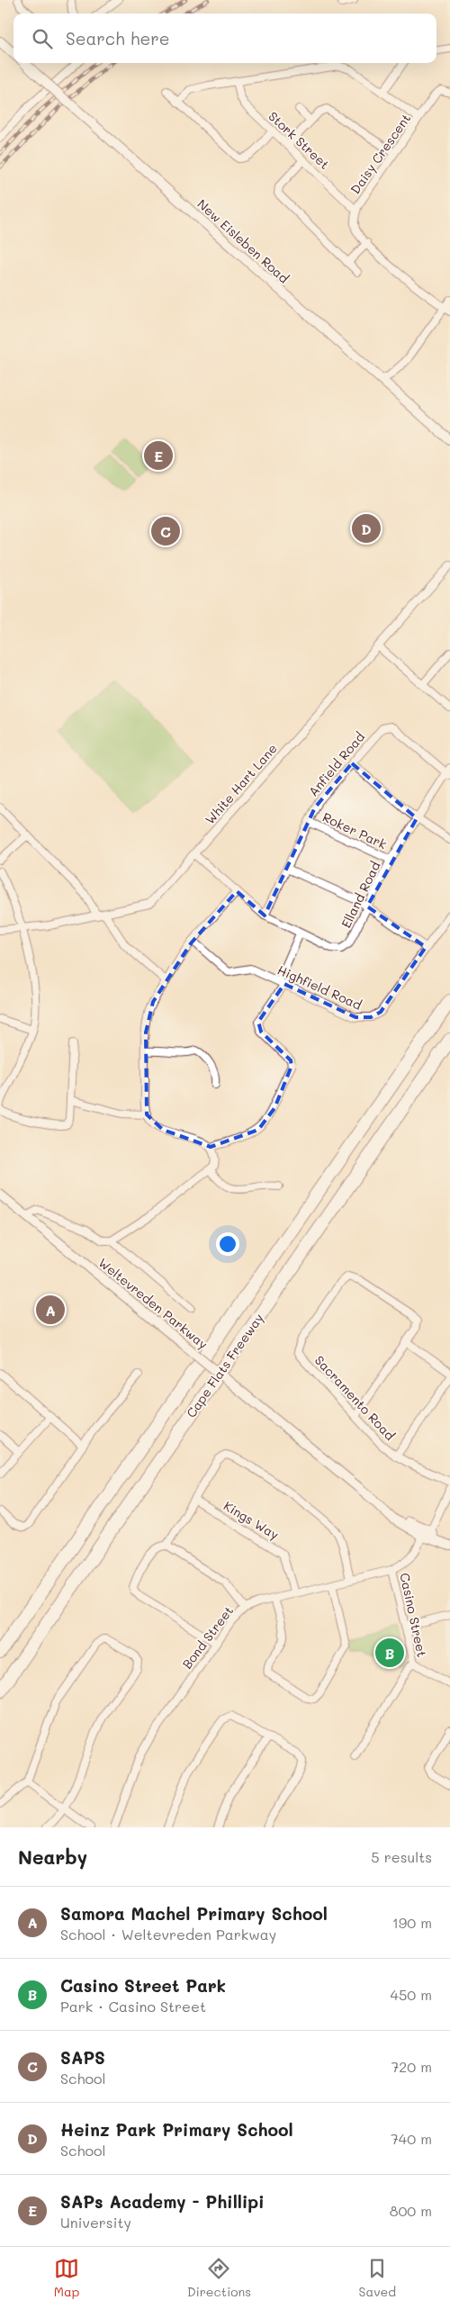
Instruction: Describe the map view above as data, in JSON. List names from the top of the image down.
{
  "streets": {
    "highway": ["Cape Flats Freeway"],
    "main road": ["New Eisleben Road", "Weltevreden Parkway"],
    "street": [
      "Stork Street",
      "Daisy Crescent",
      "Anfield Road",
      "White Hart Lane",
      "Roker Park",
      "Elland Road",
      "Highfield Road",
      "Sacramento Road",
      "Kings Way",
      "Casino Street",
      "Bond Street"
    ]
  },
  "crossings": [
    ["Stork Street", "Daisy Crescent"],
    ["Anfield Road", "Roker Park"],
    ["Anfield Road", "Elland Road"],
    ["White Hart Lane", "Elland Road"],
    ["Roker Park", "Elland Road"],
    ["Weltevreden Parkway", "Bond Street"],
    ["Kings Way", "Bond Street"],
    ["Casino Street", "Bond Street"]
  ],
  "page": {
    "search": "Search here",
    "pins": [
      "E",
      "D",
      "C",
      "A",
      "B"
    ],
    "heading": ["Nearby", "5 results"],
    "list": [
      {
        "mark": "A",
        "name": "Samora Machel Primary School",
        "note": "School · Weltevreden Parkway",
        "value": "190 m"
      },
      {
        "mark": "B",
        "name": "Casino Street Park",
        "note": "Park · Casino Street",
        "value": "450 m"
      },
      {
        "mark": "C",
        "name": "SAPS",
        "note": "School",
        "value": "720 m"
      },
      {
        "mark": "D",
        "name": "Heinz Park Primary School",
        "note": "School",
        "value": "740 m"
      },
      {
        "mark": "E",
        "name": "SAPs Academy - Phillipi",
        "note": "University",
        "value": "800 m"
      }
    ],
    "nav": ["Map", "Directions", "Saved"]
  }
}
